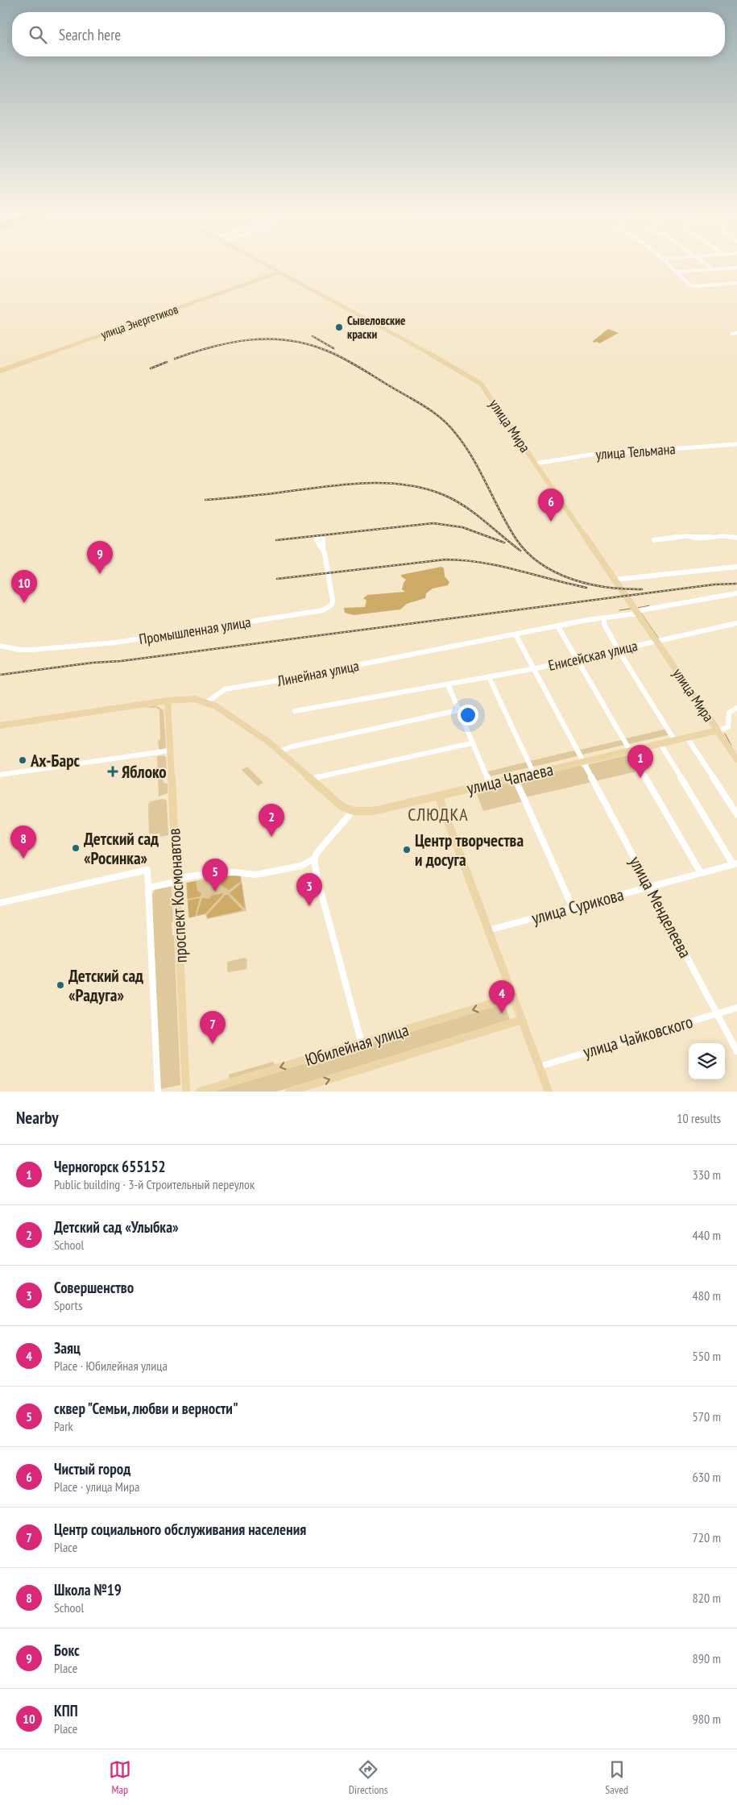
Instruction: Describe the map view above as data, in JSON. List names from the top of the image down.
{
  "streets": {
    "main road": [
      "улица Энергетиков",
      "улица Мира",
      "улица Чапаева",
      "проспект Космонавтов",
      "Юбилейная улица"
    ],
    "street": [
      "улица Тельмана",
      "Промышленная улица",
      "Енисейская улица",
      "Линейная улица",
      "улица Сурикова",
      "улица Менделеева",
      "улица Чайковского"
    ]
  },
  "crossings": [
    ["улица Энергетиков", "улица Мира"],
    ["улица Мира", "улица Тельмана"],
    ["улица Мира", "Енисейская улица"],
    ["улица Мира", "Линейная улица"],
    ["улица Мира", "улица Чапаева"],
    ["Енисейская улица", "улица Менделеева"],
    ["Линейная улица", "улица Чапаева"],
    ["Линейная улица", "улица Менделеева"],
    ["улица Чапаева", "улица Менделеева"],
    ["улица Сурикова", "улица Менделеева"],
    ["улица Менделеева", "улица Чайковского"]
  ],
  "districts": ["СЛЮДКА"],
  "places": {
    "other": [
      "Сывеловские краски",
      "Ах-Барс",
      "Детский сад «Росинка»",
      "Центр творчества и досуга",
      "Детский сад «Радуга»"
    ],
    "health": ["Яблоко"]
  },
  "page": {
    "search": "Search here",
    "pins": [
      "6",
      "9",
      "10",
      "1",
      "2",
      "8",
      "5",
      "3",
      "4",
      "7"
    ],
    "heading": ["Nearby", "10 results"],
    "list": [
      {
        "mark": "1",
        "name": "Черногорск 655152",
        "note": "Public building · 3-й Строительный переулок",
        "value": "330 m"
      },
      {
        "mark": "2",
        "name": "Детский сад «Улыбка»",
        "note": "School",
        "value": "440 m"
      },
      {
        "mark": "3",
        "name": "Совершенство",
        "note": "Sports",
        "value": "480 m"
      },
      {
        "mark": "4",
        "name": "Заяц",
        "note": "Place · Юбилейная улица",
        "value": "550 m"
      },
      {
        "mark": "5",
        "name": "сквер \"Семьи, любви и верности\"",
        "note": "Park",
        "value": "570 m"
      },
      {
        "mark": "6",
        "name": "Чистый город",
        "note": "Place · улица Мира",
        "value": "630 m"
      },
      {
        "mark": "7",
        "name": "Центр социального обслуживания населения",
        "note": "Place",
        "value": "720 m"
      },
      {
        "mark": "8",
        "name": "Школа №19",
        "note": "School",
        "value": "820 m"
      },
      {
        "mark": "9",
        "name": "Бокс",
        "note": "Place",
        "value": "890 m"
      },
      {
        "mark": "10",
        "name": "КПП",
        "note": "Place",
        "value": "980 m"
      }
    ],
    "nav": ["Map", "Directions", "Saved"]
  }
}
